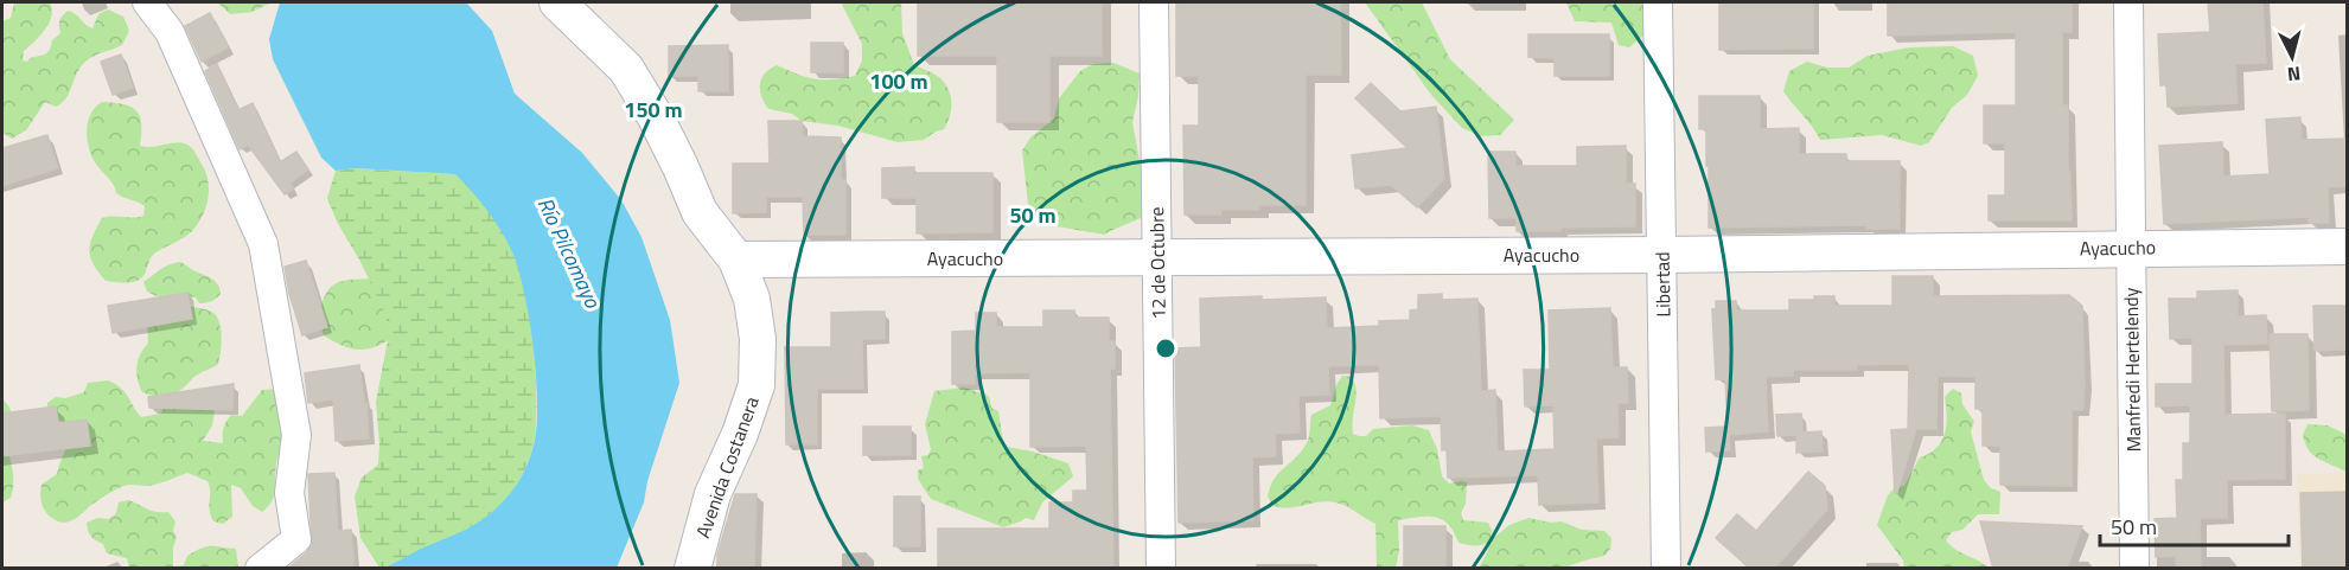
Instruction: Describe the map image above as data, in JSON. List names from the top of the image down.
{
  "streets": {
    "street": [
      "Ayacucho",
      "12 de Octubre",
      "Libertad",
      "Manfredi Hertelendy",
      "Avenida Costanera"
    ]
  },
  "crossings": [
    ["Ayacucho", "12 de Octubre"],
    ["Ayacucho", "Libertad"],
    ["Ayacucho", "Manfredi Hertelendy"],
    ["Ayacucho", "Avenida Costanera"]
  ],
  "water": ["Río Pilcomayo"],
  "scale_bar": "50 m",
  "north": "bottom",
  "rings": ["100 m", "150 m", "50 m"]
}
